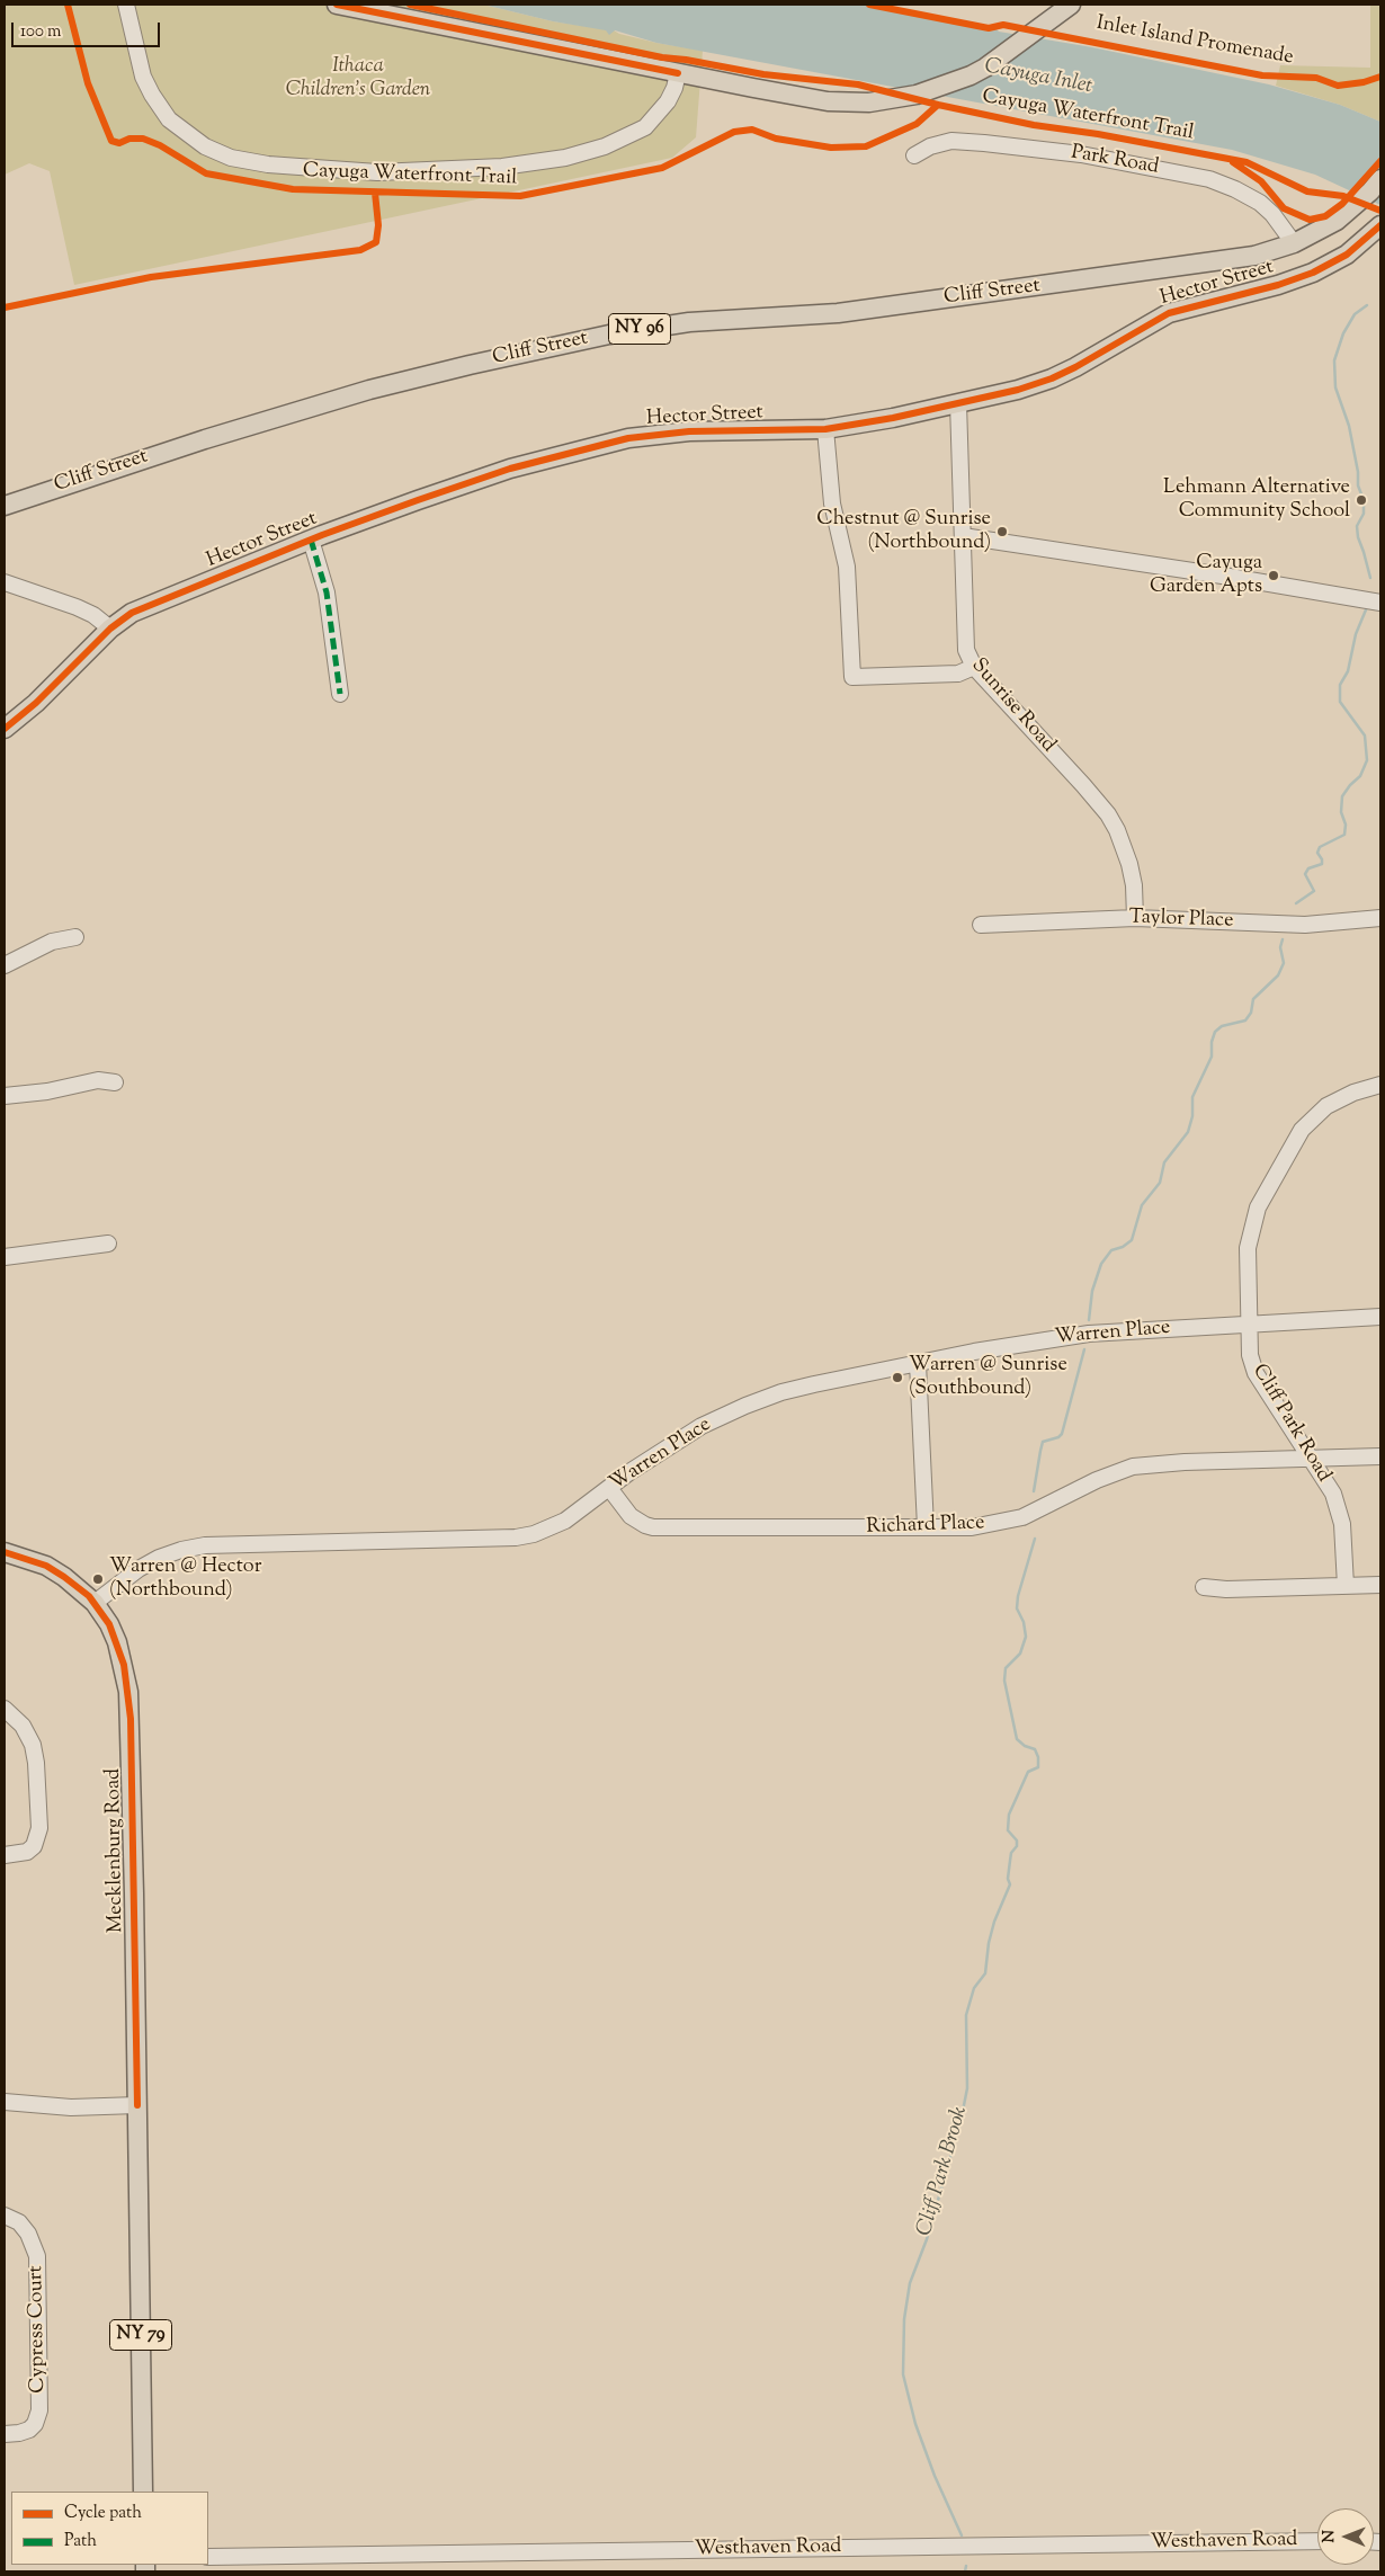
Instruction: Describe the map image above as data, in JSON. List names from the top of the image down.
{
  "streets": {
    "main road": [
      "Hector Street",
      "Cliff Street",
      "NY 96",
      "Mecklenburg Road",
      "NY 79"
    ],
    "street": [
      "Park Road",
      "Sunrise Road",
      "Taylor Place",
      "Warren Place",
      "Cliff Park Road",
      "Richard Place",
      "Cypress Court",
      "Westhaven Road"
    ],
    "cycle path": ["Inlet Island Promenade", "Cayuga Waterfront Trail"]
  },
  "crossings": [
    ["Park Road", "Cliff Street"],
    ["Park Road", "NY 96"],
    ["Hector Street", "Sunrise Road"],
    ["Cliff Street", "NY 96"],
    ["Sunrise Road", "Taylor Place"],
    ["Warren Place", "Cliff Park Road"],
    ["Warren Place", "Richard Place"],
    ["Warren Place", "Mecklenburg Road"],
    ["Warren Place", "NY 79"],
    ["Cliff Park Road", "Richard Place"],
    ["Mecklenburg Road", "NY 79"]
  ],
  "water": ["Cayuga Inlet", "Cliff Park Brook"],
  "parks": ["Ithaca Children's Garden"],
  "places": [
    "Lehmann Alternative Community School",
    "Chestnut @ Sunrise (Northbound)",
    "Cayuga Garden Apts",
    "Warren @ Sunrise (Southbound)",
    "Warren @ Hector (Northbound)"
  ],
  "legend": ["Cycle path", "Path"],
  "scale_bar": "100 m",
  "north": "left"
}
